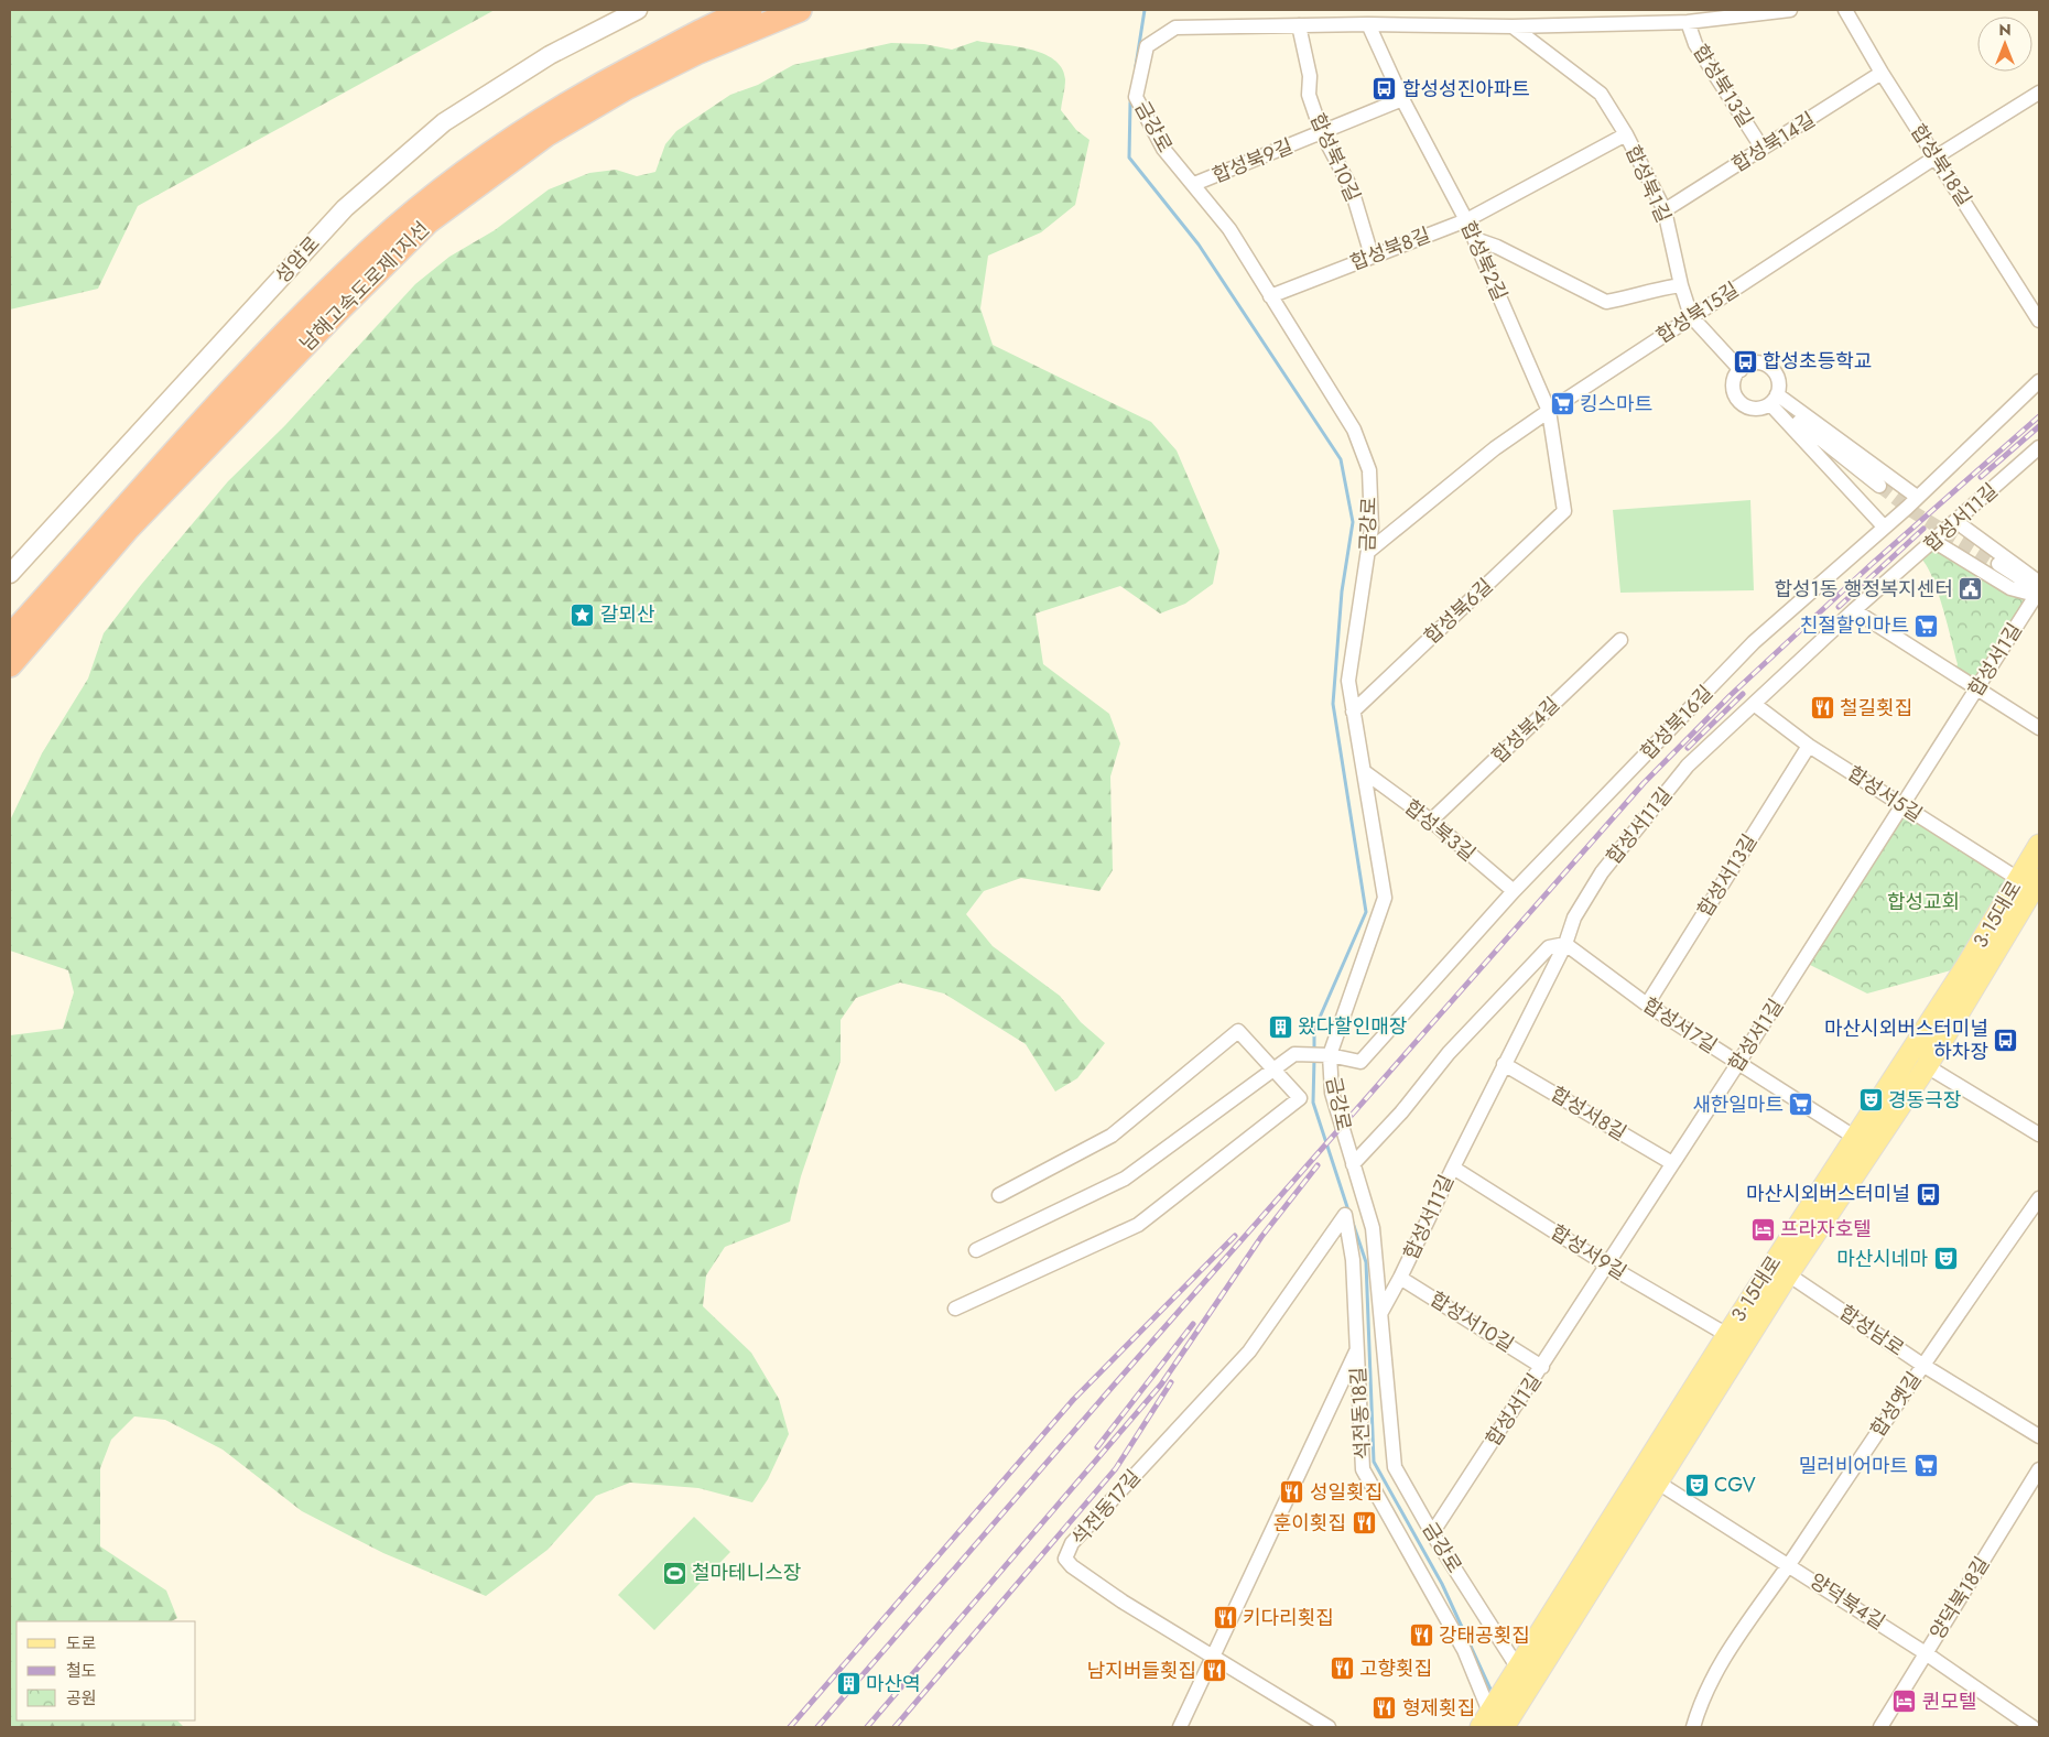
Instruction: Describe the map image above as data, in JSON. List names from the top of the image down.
{
  "streets": {
    "highway": ["남해고속도로제1지선"],
    "main road": ["성암로", "3·15대로"],
    "street": [
      "합성북13길",
      "금강로",
      "합성북14길",
      "합성북10길",
      "합성북9길",
      "합성북18길",
      "합성북1길",
      "합성북8길",
      "합성북2길",
      "합성북15길",
      "합성서11길",
      "합성북6길",
      "합성서1길",
      "합성북16길",
      "합성북4길",
      "합성서5길",
      "합성북3길",
      "합성서13길",
      "합성서7길",
      "합성서8길",
      "합성서9길",
      "합성서10길",
      "합성남로",
      "합성옛길",
      "석전동18길",
      "석전동17길",
      "양덕북18길",
      "양덕북4길"
    ]
  },
  "crossings": [
    ["합성북13길", "금강로"],
    ["합성북13길", "합성북14길"],
    ["금강로", "합성북10길"],
    ["금강로", "합성북9길"],
    ["금강로", "합성북1길"],
    ["금강로", "합성북8길"],
    ["금강로", "합성북2길"],
    ["금강로", "합성북15길"],
    ["금강로", "합성서11길"],
    ["금강로", "합성북6길"],
    ["금강로", "합성서1길"],
    ["금강로", "합성북16길"],
    ["금강로", "합성북3길"],
    ["금강로", "3·15대로"],
    ["합성북14길", "합성북18길"],
    ["합성북14길", "합성북1길"],
    ["합성북10길", "합성북9길"],
    ["합성북10길", "합성북8길"],
    ["합성북9길", "합성북2길"],
    ["합성북18길", "합성북15길"],
    ["합성북1길", "합성북8길"],
    ["합성북1길", "합성북15길"],
    ["합성북8길", "합성북2길"],
    ["합성북2길", "합성북15길"],
    ["합성북2길", "합성북6길"],
    ["합성서11길", "합성서5길"],
    ["합성서11길", "합성서7길"],
    ["합성서11길", "합성서8길"],
    ["합성서11길", "합성서9길"],
    ["합성서11길", "합성서10길"],
    ["합성서1길", "합성서5길"],
    ["합성서1길", "합성서7길"],
    ["합성서1길", "합성서8길"],
    ["합성서1길", "합성서9길"],
    ["합성서1길", "합성서10길"],
    ["합성북16길", "합성북3길"],
    ["합성북4길", "합성북3길"],
    ["합성서5길", "합성서13길"],
    ["합성서5길", "3·15대로"],
    ["합성서13길", "합성서7길"],
    ["3·15대로", "합성서7길"],
    ["3·15대로", "합성서9길"],
    ["3·15대로", "합성남로"],
    ["3·15대로", "석전동18길"],
    ["3·15대로", "양덕북4길"],
    ["합성남로", "합성옛길"],
    ["합성옛길", "양덕북4길"],
    ["석전동18길", "석전동17길"],
    ["양덕북18길", "양덕북4길"]
  ],
  "parks": ["합성교회"],
  "places": {
    "bus stop": [
      "합성성진아파트",
      "합성초등학교",
      "마산시외버스터미널 하차장",
      "마산시외버스터미널"
    ],
    "supermarket": [
      "킹스마트",
      "친절할인마트",
      "새한일마트",
      "밀러비어마트"
    ],
    "public building": ["합성1동 행정복지센터"],
    "place": ["갈뫼산"],
    "restaurant": [
      "철길횟집",
      "성일횟집",
      "훈이횟집",
      "키다리횟집",
      "강태공횟집",
      "고향횟집",
      "남지버들횟집",
      "형제횟집"
    ],
    "building": ["왔다할인매장", "마산역"],
    "theatre": ["경동극장", "마산시네마", "CGV"],
    "hotel": ["프라자호텔", "퀸모텔"],
    "sports": ["철마테니스장"]
  },
  "legend": ["도로", "철도", "공원"],
  "north": "top"
}
